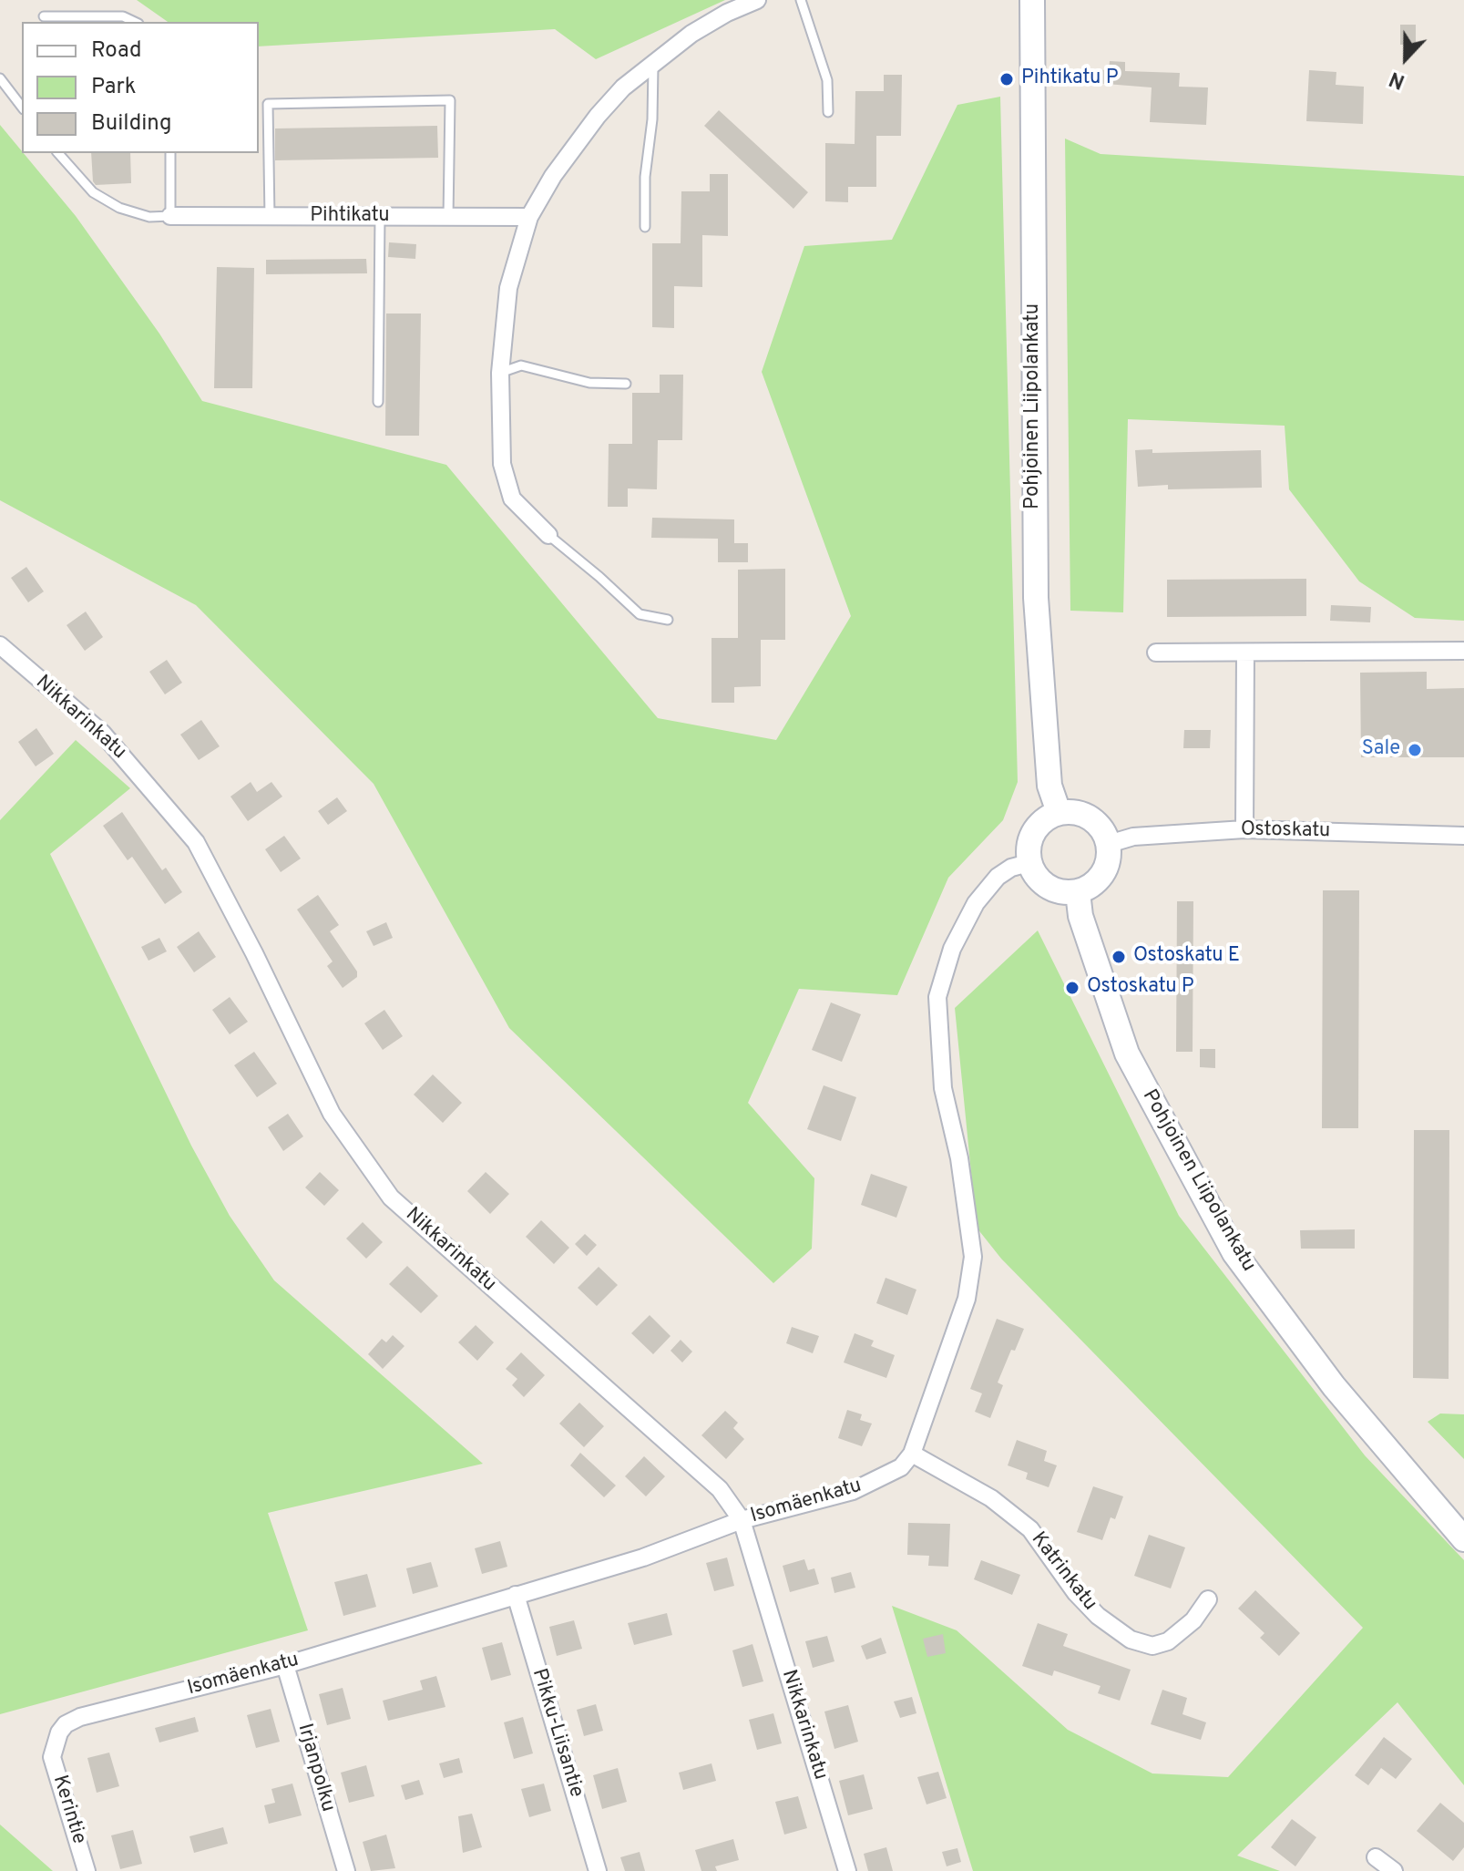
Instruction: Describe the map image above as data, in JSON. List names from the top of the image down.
{
  "streets": {
    "street": [
      "Pihtikatu",
      "Pohjoinen Liipolankatu",
      "Nikkarinkatu",
      "Ostoskatu",
      "Isomäenkatu",
      "Katrinkatu",
      "Pikku-Liisantie",
      "Irjanpolku",
      "Kerintie"
    ]
  },
  "crossings": [
    ["Pohjoinen Liipolankatu", "Ostoskatu"],
    ["Nikkarinkatu", "Isomäenkatu"],
    ["Isomäenkatu", "Katrinkatu"],
    ["Isomäenkatu", "Pikku-Liisantie"],
    ["Isomäenkatu", "Irjanpolku"],
    ["Isomäenkatu", "Kerintie"]
  ],
  "places": [
    "Pihtikatu P",
    "Sale",
    "Ostoskatu E",
    "Ostoskatu P"
  ],
  "legend": ["Road", "Park", "Building"],
  "north": "bottom"
}
